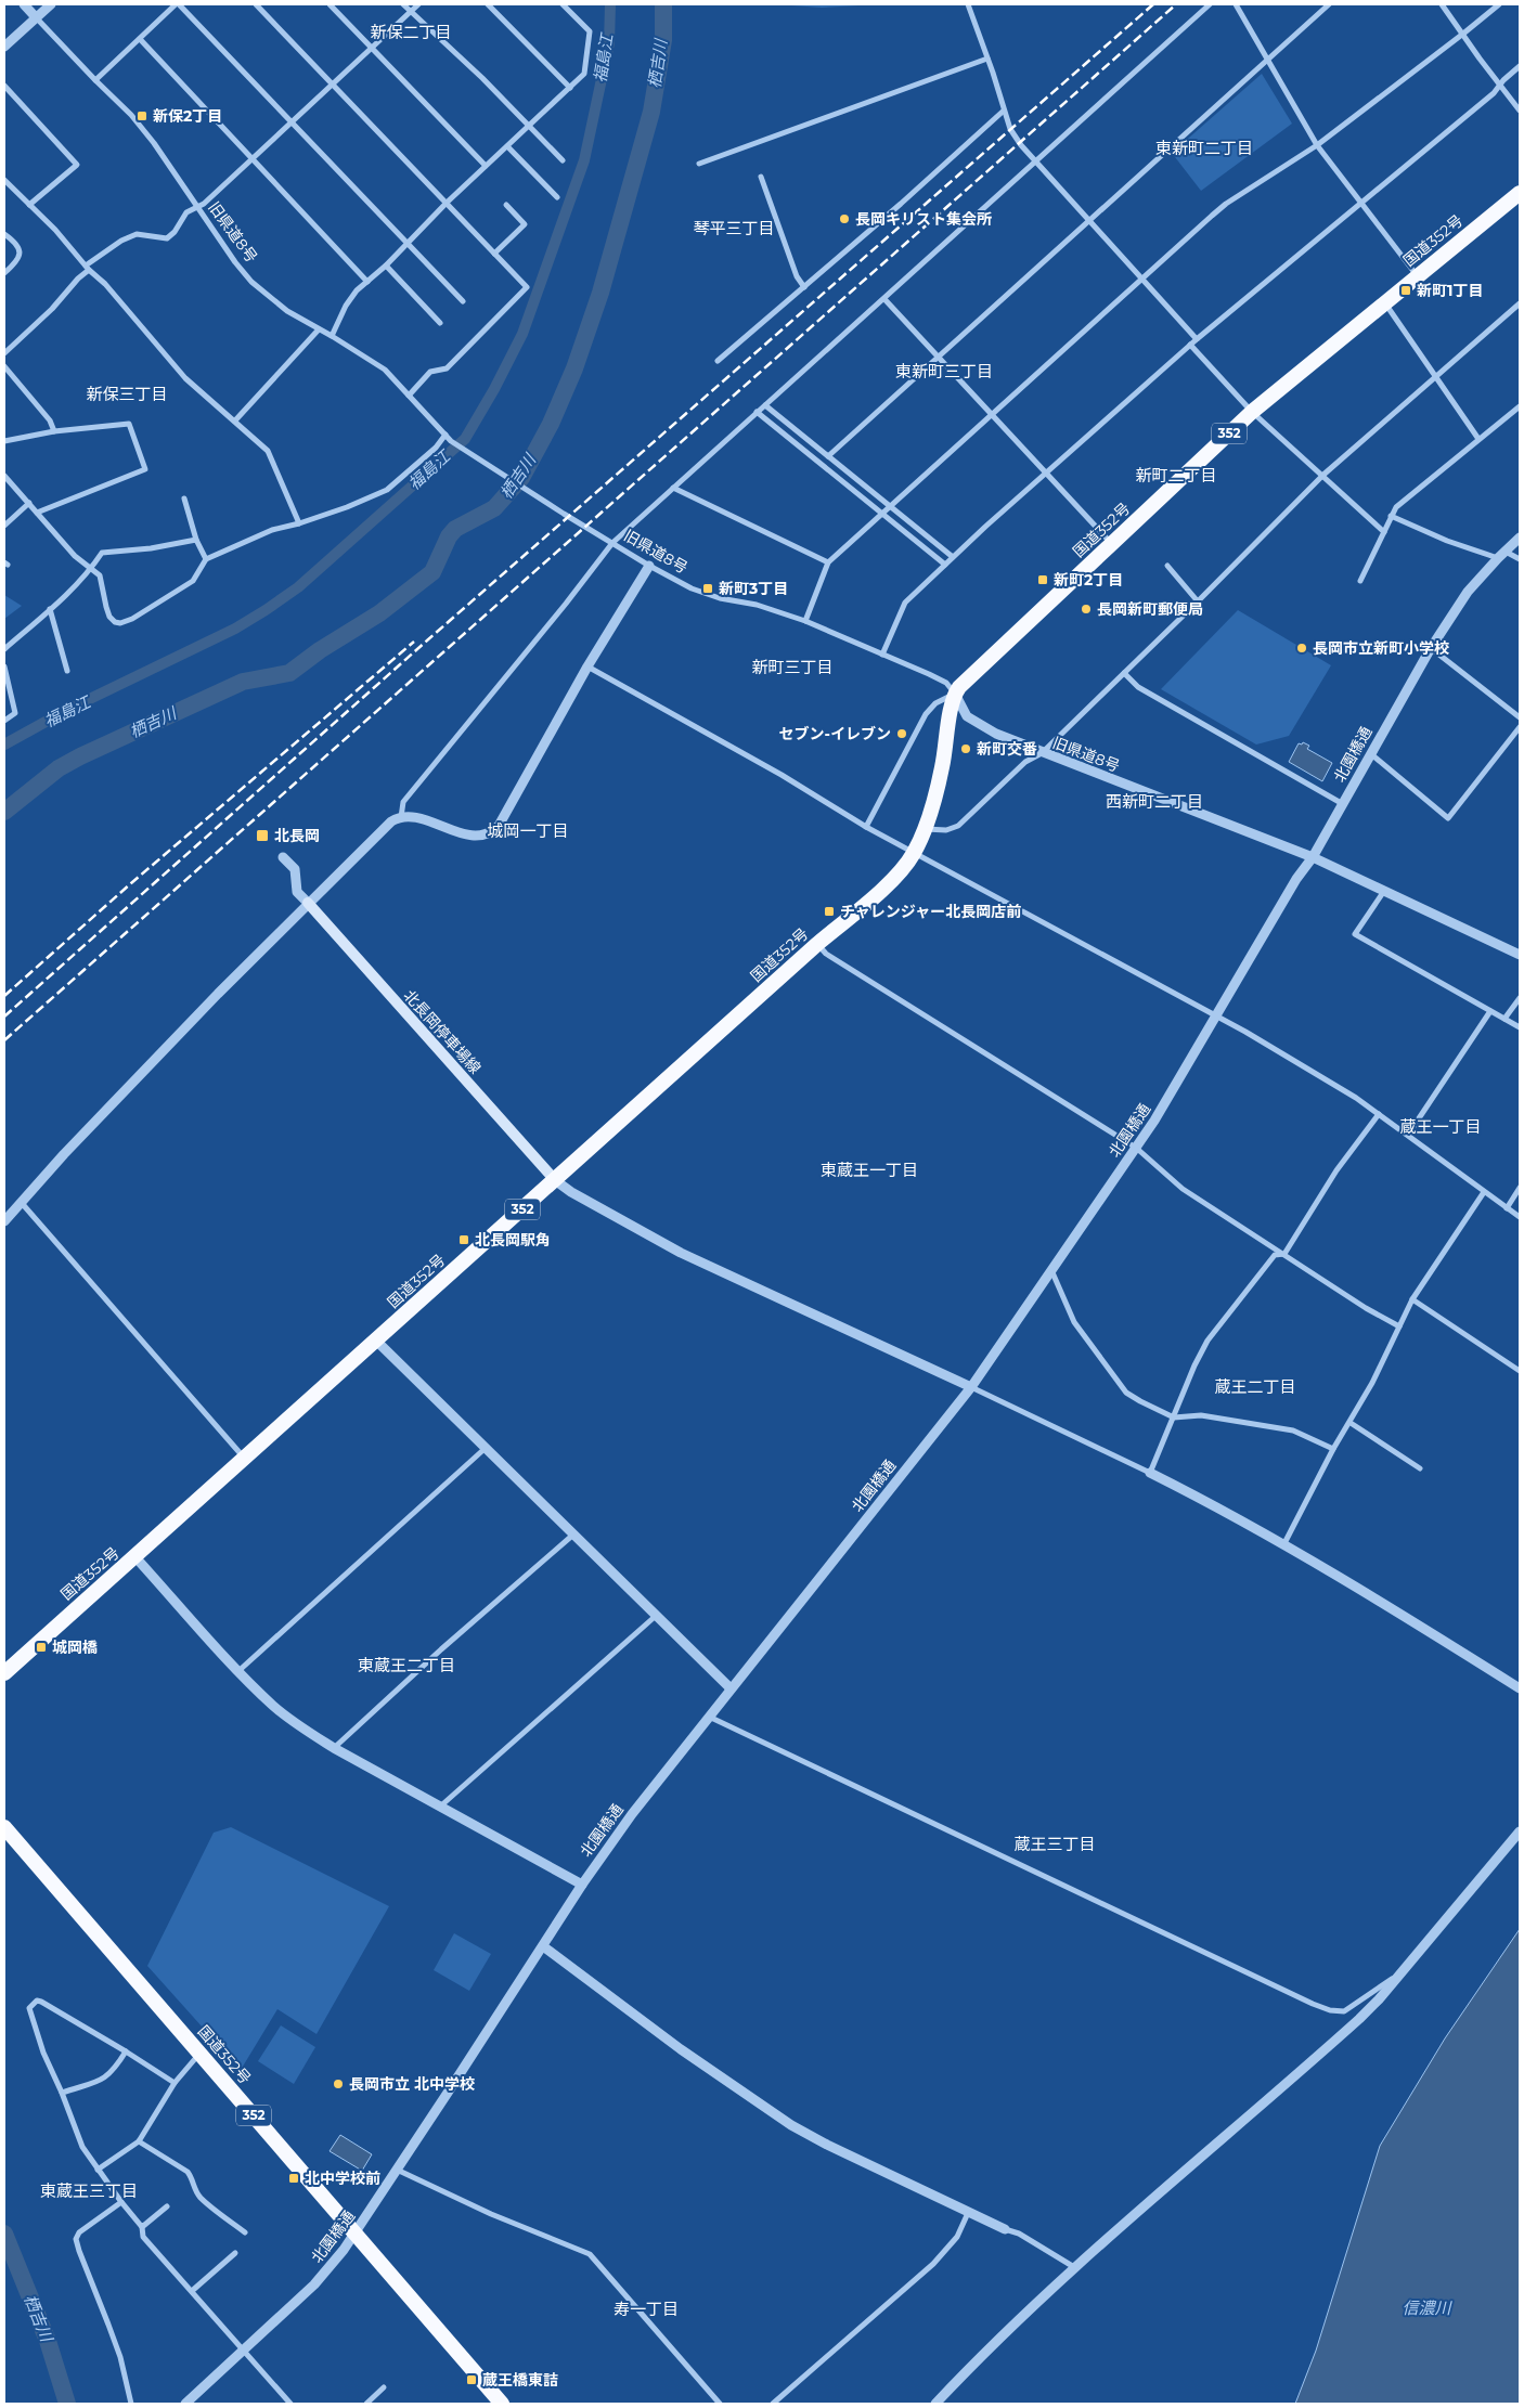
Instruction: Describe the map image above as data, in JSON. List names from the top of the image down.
{
  "streets": {
    "highway": ["国道352号", "352"],
    "main road": ["北長岡停車場線"],
    "street": ["旧県道8号", "北園橋通"]
  },
  "crossings": [
    ["旧県道8号", "国道352号"],
    ["旧県道8号", "北園橋通"],
    ["国道352号", "北園橋通"],
    ["国道352号", "北長岡停車場線"]
  ],
  "districts": [
    "新保二丁目",
    "東新町二丁目",
    "琴平三丁目",
    "東新町三丁目",
    "新保三丁目",
    "新町二丁目",
    "新町三丁目",
    "西新町二丁目",
    "城岡一丁目",
    "蔵王一丁目",
    "東蔵王一丁目",
    "蔵王二丁目",
    "東蔵王二丁目",
    "蔵王三丁目",
    "東蔵王三丁目",
    "寿一丁目"
  ],
  "water": ["福島江", "栖吉川", "信濃川"],
  "places": {
    "transit": [
      "新保2丁目",
      "新町1丁目",
      "新町2丁目",
      "新町3丁目",
      "北長岡",
      "チャレンジャー北長岡店前",
      "北長岡駅角",
      "城岡橋",
      "北中学校前",
      "蔵王橋東詰"
    ],
    "other": [
      "長岡キリスト集会所",
      "長岡新町郵便局",
      "長岡市立新町小学校",
      "セブン-イレブン",
      "新町交番",
      "長岡市立 北中学校"
    ]
  }
}
